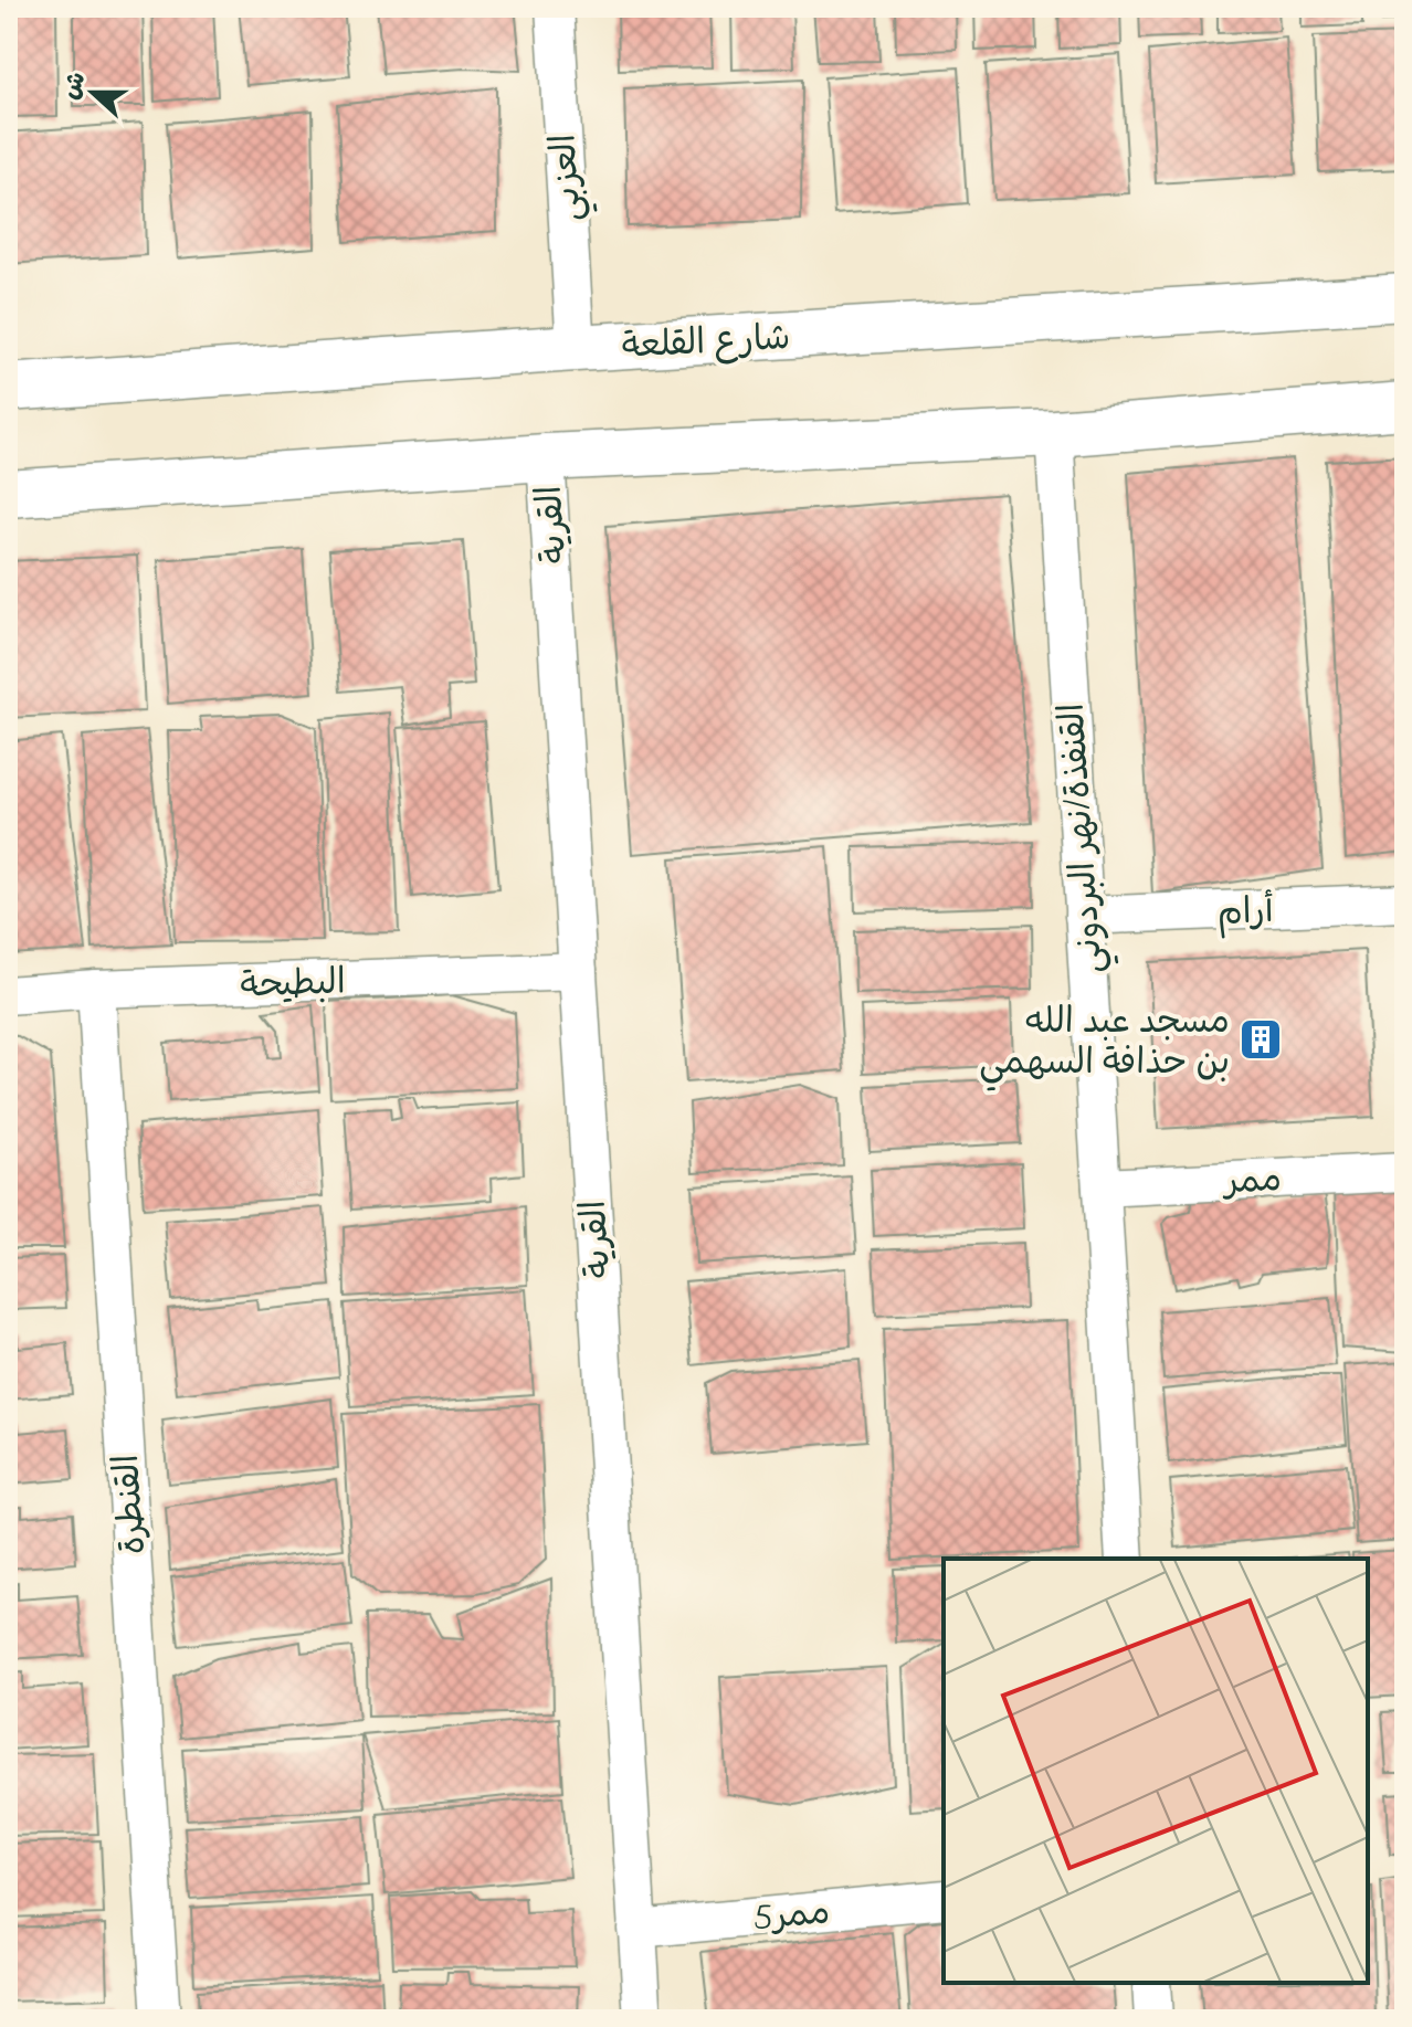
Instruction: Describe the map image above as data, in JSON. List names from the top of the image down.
{
  "streets": {
    "street": [
      "العزبي",
      "شارع القلعة",
      "القرية",
      "القنفذة/نهر البردوني",
      "أرام",
      "البطيحة",
      "ممر",
      "القنطرة",
      "ممر5"
    ]
  },
  "crossings": [
    ["العزبي", "شارع القلعة"],
    ["القرية", "البطيحة"],
    ["القرية", "ممر5"],
    ["القنفذة/نهر البردوني", "أرام"],
    ["القنفذة/نهر البردوني", "ممر"],
    ["البطيحة", "القنطرة"]
  ],
  "places": {
    "building": ["مسجد عبد الله بن حذافة السهمي"]
  },
  "north": "left"
}
